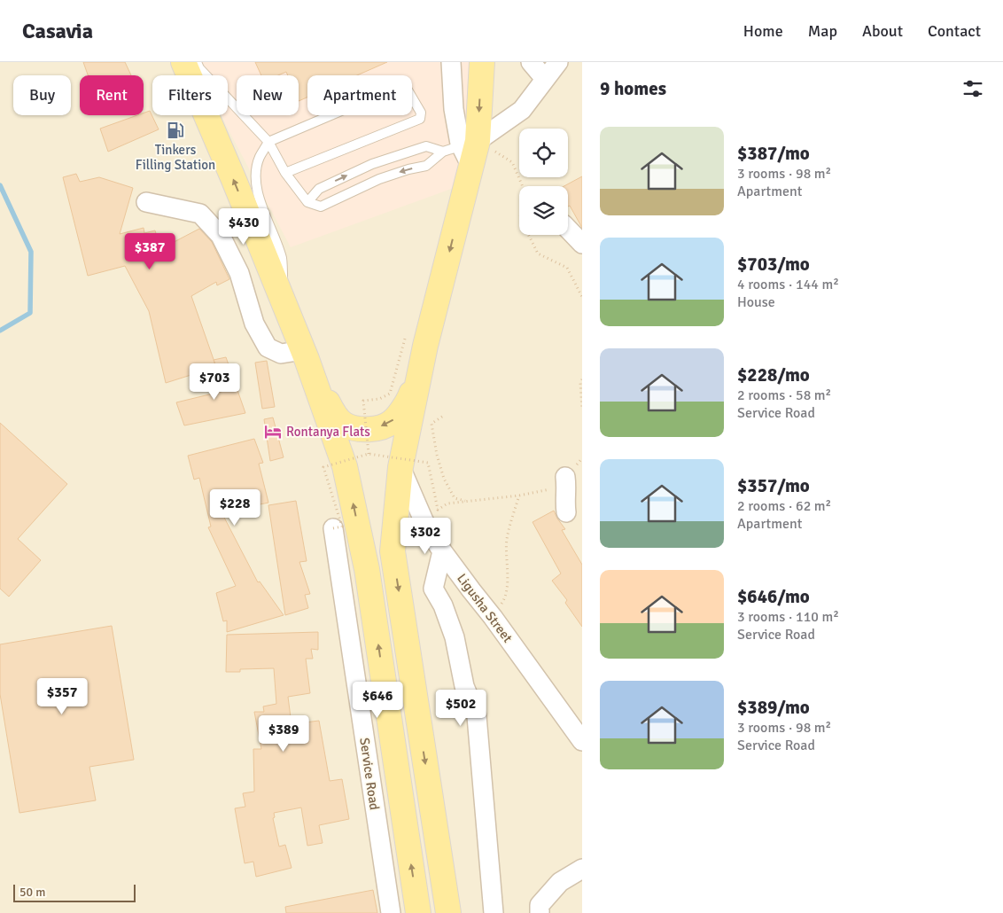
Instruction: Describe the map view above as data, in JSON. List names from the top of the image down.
{
  "streets": {
    "street": ["Ligusha Street", "Service Road"]
  },
  "places": {
    "fuel station": ["Tinkers Filling Station"],
    "hotel": ["Rontanya Flats"]
  },
  "scale_bar": "50 m",
  "page": {
    "header": "Casavia",
    "nav": [
      "Home",
      "Map",
      "About",
      "Contact"
    ],
    "heading": "9 homes",
    "chip": [
      "Buy",
      "Rent",
      "Filters",
      "New",
      "Apartment"
    ],
    "list": [
      {
        "name": "$387/mo",
        "note": "3 rooms · 98 m² · Apartment"
      },
      {
        "name": "$703/mo",
        "note": "4 rooms · 144 m² · House"
      },
      {
        "name": "$228/mo",
        "note": "2 rooms · 58 m² · Service Road"
      },
      {
        "name": "$357/mo",
        "note": "2 rooms · 62 m² · Apartment"
      },
      {
        "name": "$646/mo",
        "note": "3 rooms · 110 m² · Service Road"
      },
      {
        "name": "$389/mo",
        "note": "3 rooms · 98 m² · Service Road"
      }
    ],
    "price": [
      "$430",
      "$387",
      "$703",
      "$228",
      "$302",
      "$357",
      "$646",
      "$502",
      "$389"
    ],
    "scale": "50 m"
  }
}
